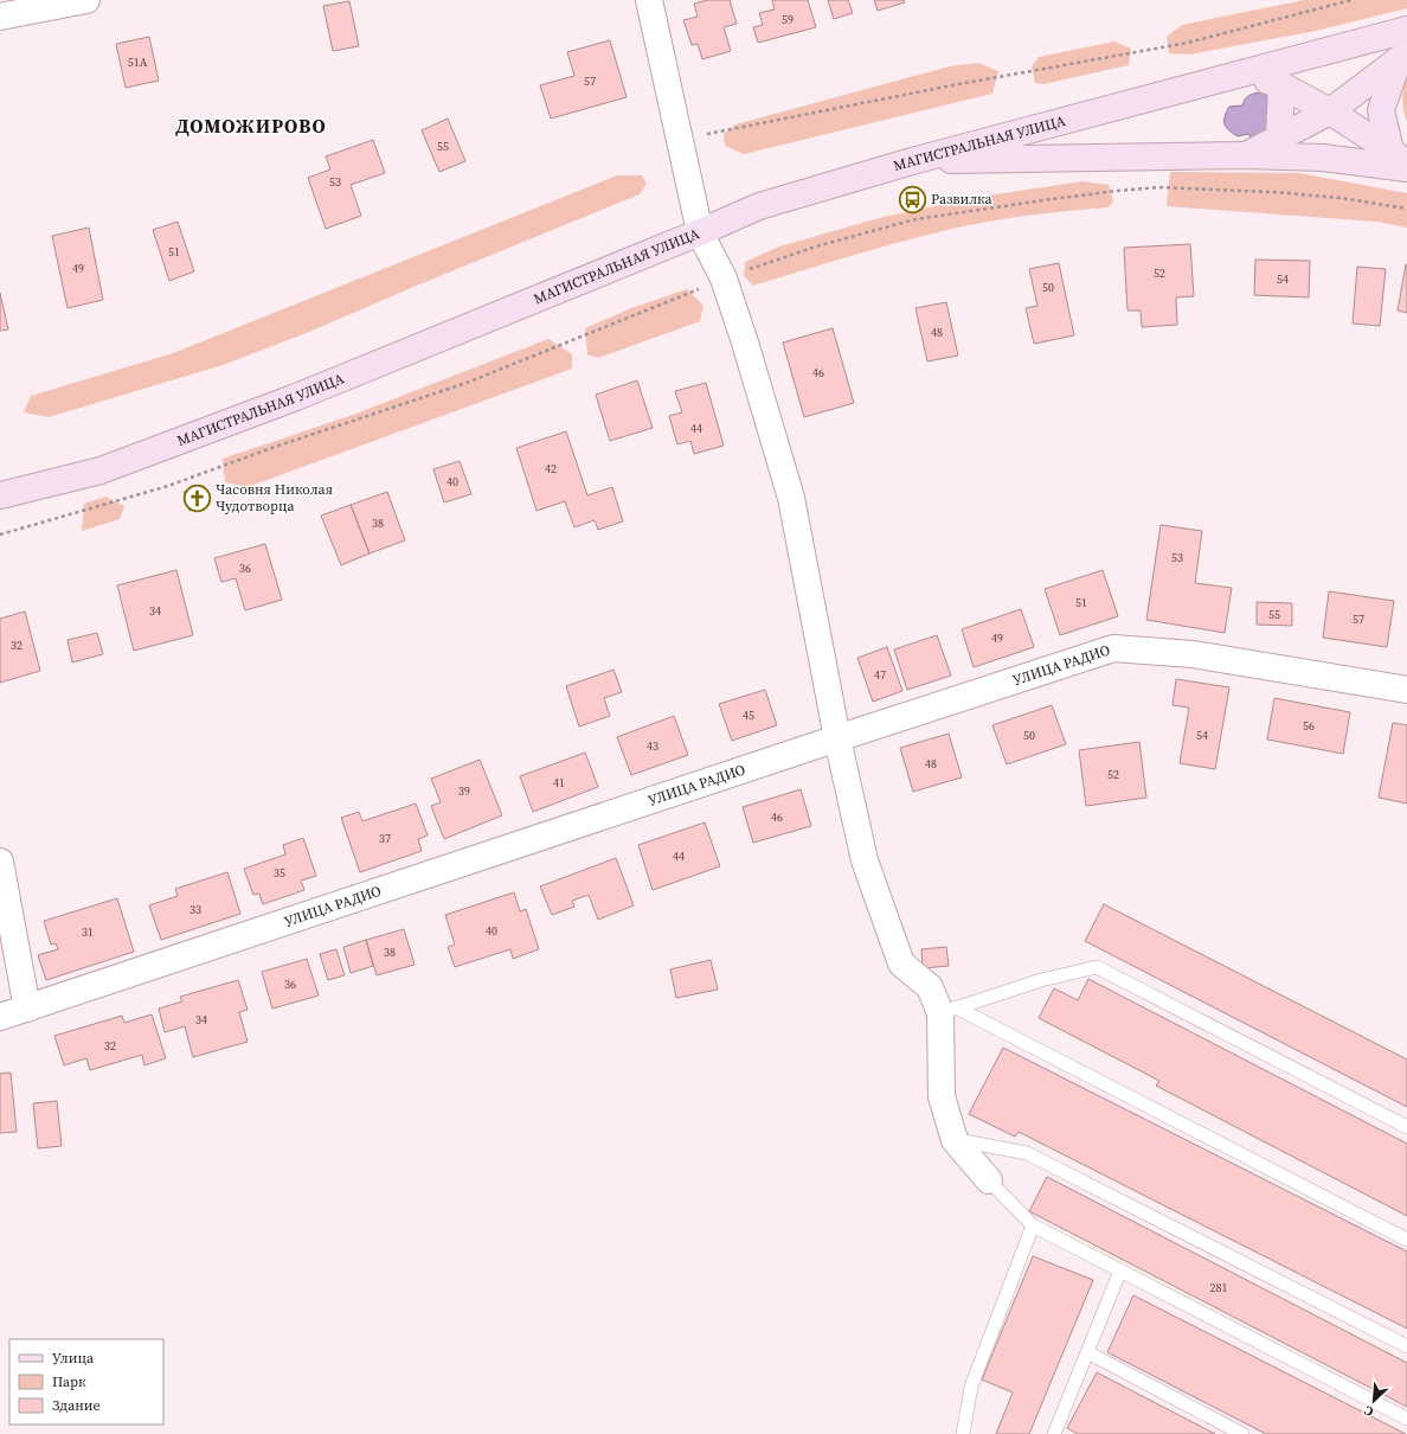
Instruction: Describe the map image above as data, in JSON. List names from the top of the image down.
{
  "streets": {
    "main road": ["МАГИСТРАЛЬНАЯ УЛИЦА"],
    "street": ["УЛИЦА РАДИО"]
  },
  "districts": ["ДОМОЖИРОВО"],
  "places": {
    "bus stop": ["Развилка"],
    "church": ["Часовня Николая Чудотворца"]
  },
  "house_numbers": [
    "59",
    "51А",
    "57",
    "55",
    "53",
    "51",
    "49",
    "52",
    "54",
    "50",
    "48",
    "46",
    "44",
    "42",
    "40",
    "38",
    "53",
    "36",
    "51",
    "34",
    "55",
    "57",
    "49",
    "32",
    "47",
    "45",
    "56",
    "50",
    "54",
    "43",
    "48",
    "52",
    "41",
    "39",
    "46",
    "37",
    "44",
    "35",
    "33",
    "40",
    "31",
    "38",
    "36",
    "34",
    "32",
    "281"
  ],
  "legend": ["Улица", "Парк", "Здание"],
  "north": "bottom left"
}
